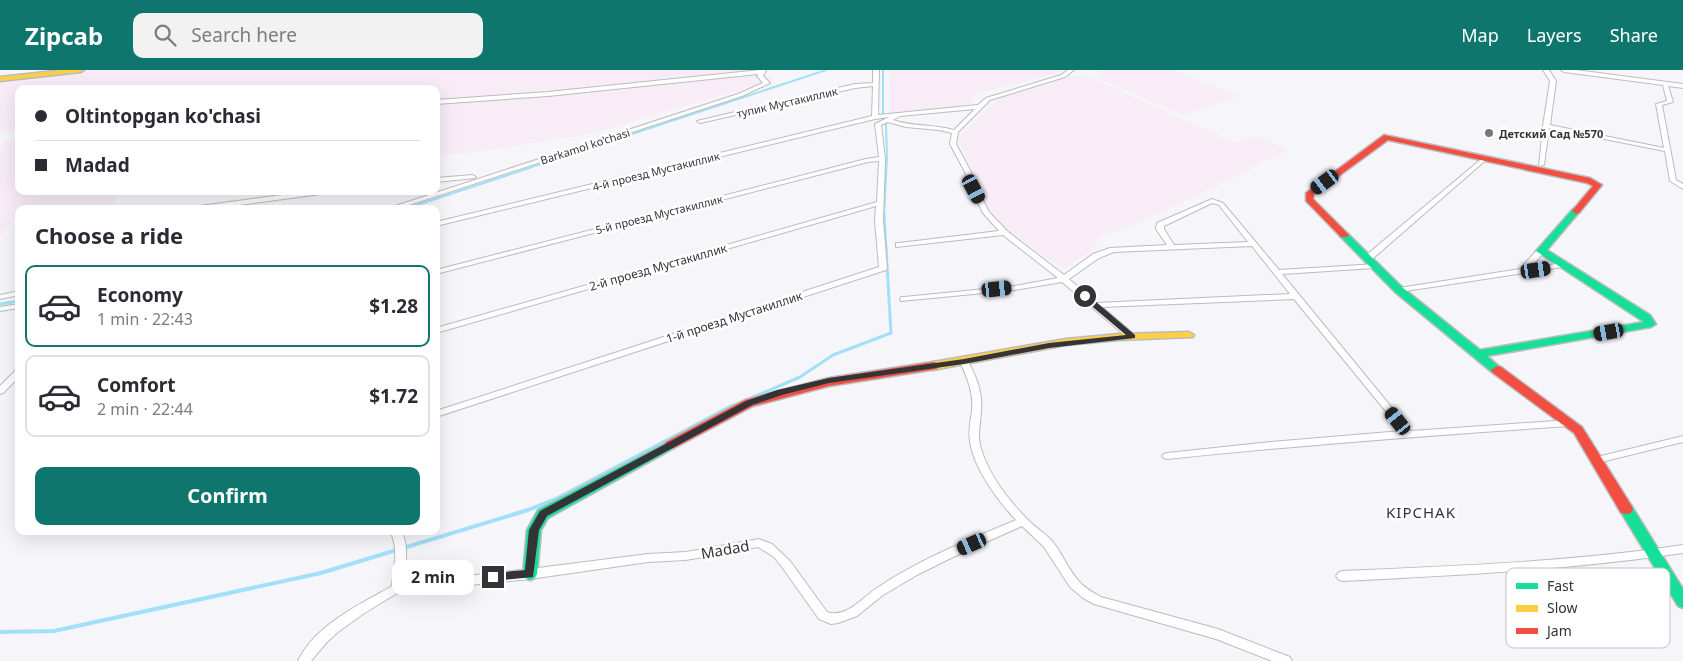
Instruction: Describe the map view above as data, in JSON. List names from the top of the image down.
{
  "streets": {
    "street": [
      "тупик Мустакиллик",
      "Barkamol ko'chasi",
      "4-й проезд Мустакиллик",
      "5-й проезд Мустакиллик",
      "2-й проезд Мустакиллик",
      "1-й проезд Мустакиллик",
      "Madad"
    ]
  },
  "crossings": [
    ["тупик Мустакиллик", "1-й проезд Мустакиллик"],
    ["4-й проезд Мустакиллик", "1-й проезд Мустакиллик"],
    ["5-й проезд Мустакиллик", "1-й проезд Мустакиллик"],
    ["2-й проезд Мустакиллик", "1-й проезд Мустакиллик"]
  ],
  "districts": ["KIPCHAK"],
  "places": ["Детский Сад №570"],
  "legend": ["Fast", "Slow", "Jam"],
  "page": {
    "header": "Zipcab",
    "search": "Search here",
    "nav": ["Map", "Layers", "Share"],
    "banner": ["Oltintopgan ko'chasi", "Madad"],
    "heading": "Choose a ride",
    "list": [
      {
        "name": "Economy",
        "note": "1 min · 22:43",
        "value": "$1.28"
      },
      {
        "name": "Comfort",
        "note": "2 min · 22:44",
        "value": "$1.72"
      }
    ],
    "buttons": "Confirm",
    "bubble": "2 min"
  }
}
